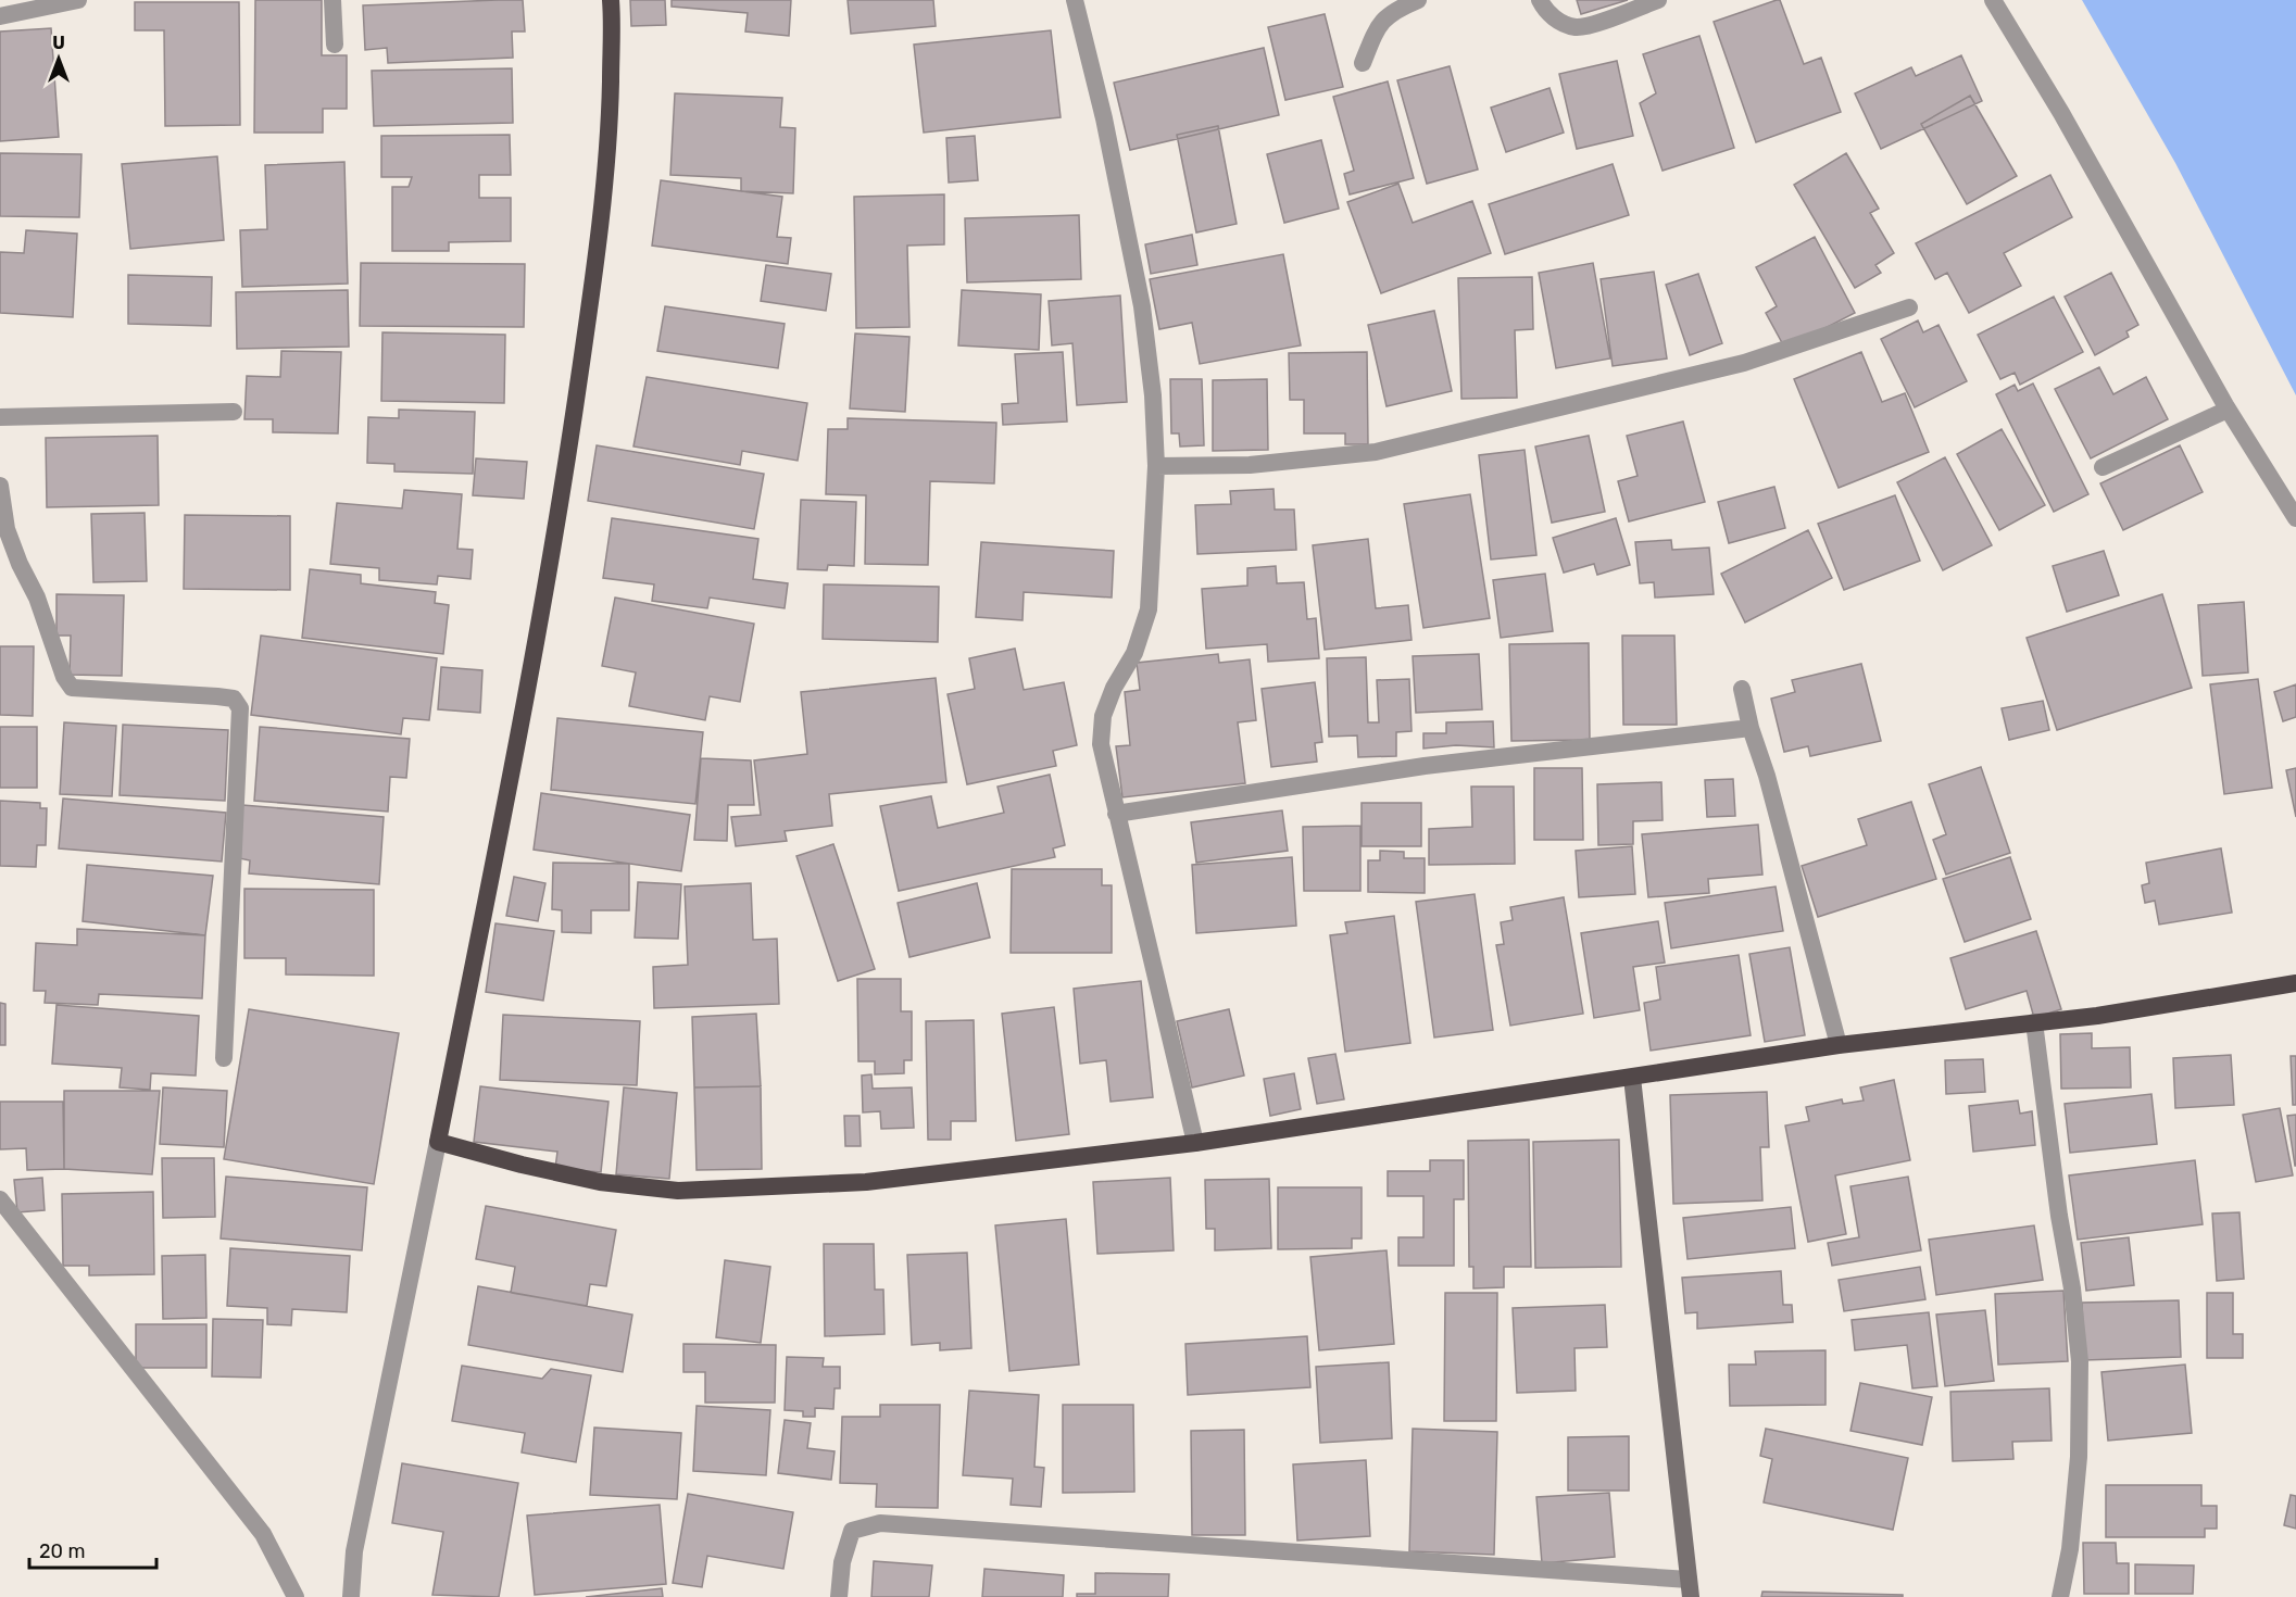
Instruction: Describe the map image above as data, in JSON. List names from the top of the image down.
{
  "scale_bar": "20 m",
  "north": "top"
}
